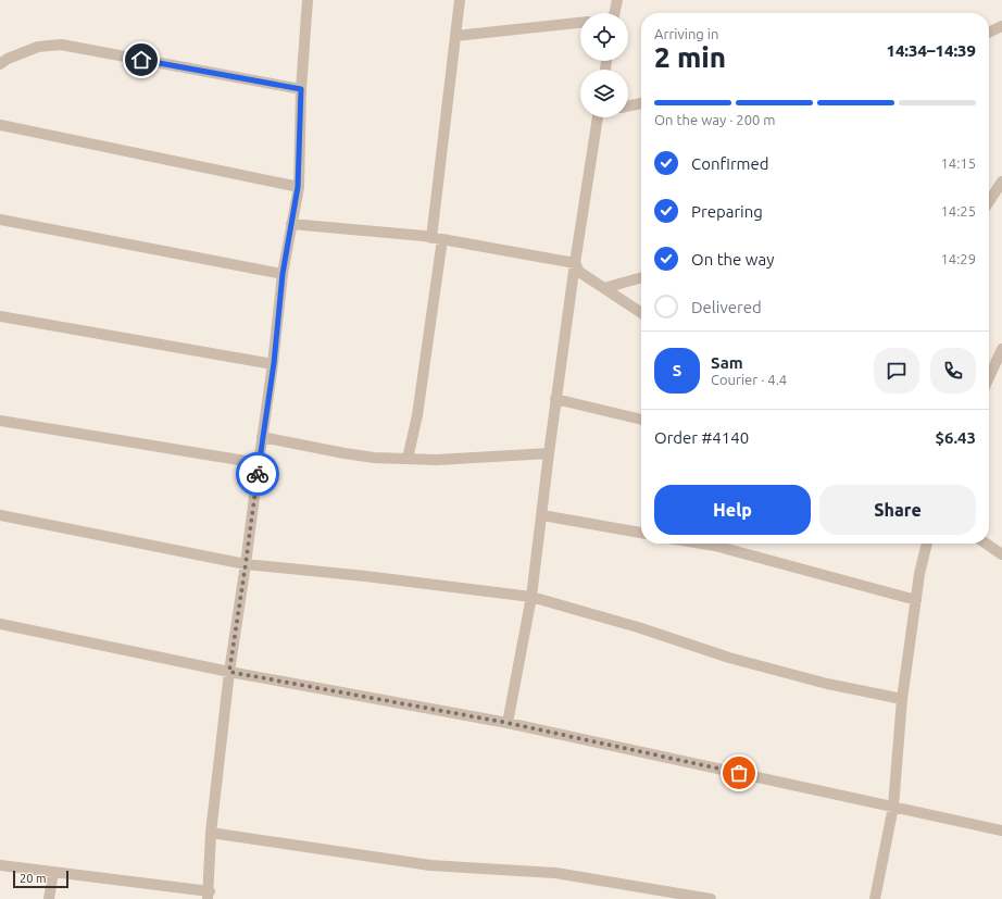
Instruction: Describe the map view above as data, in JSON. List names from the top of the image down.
{
  "scale_bar": "20 m",
  "page": {
    "heading": ["2 min", "Arriving in", "14:34–14:39"],
    "panel": [
      "Sam",
      "Courier · 4.4",
      "Order #4140",
      "$6.43"
    ],
    "bar": "On the way · 200 m",
    "list": [
      ["Confirmed", "14:15"],
      ["Preparing", "14:25"],
      ["On the way", "14:29"],
      "Delivered"
    ],
    "round": "S",
    "buttons": ["Help", "Share"],
    "scale": "20 m"
  }
}
